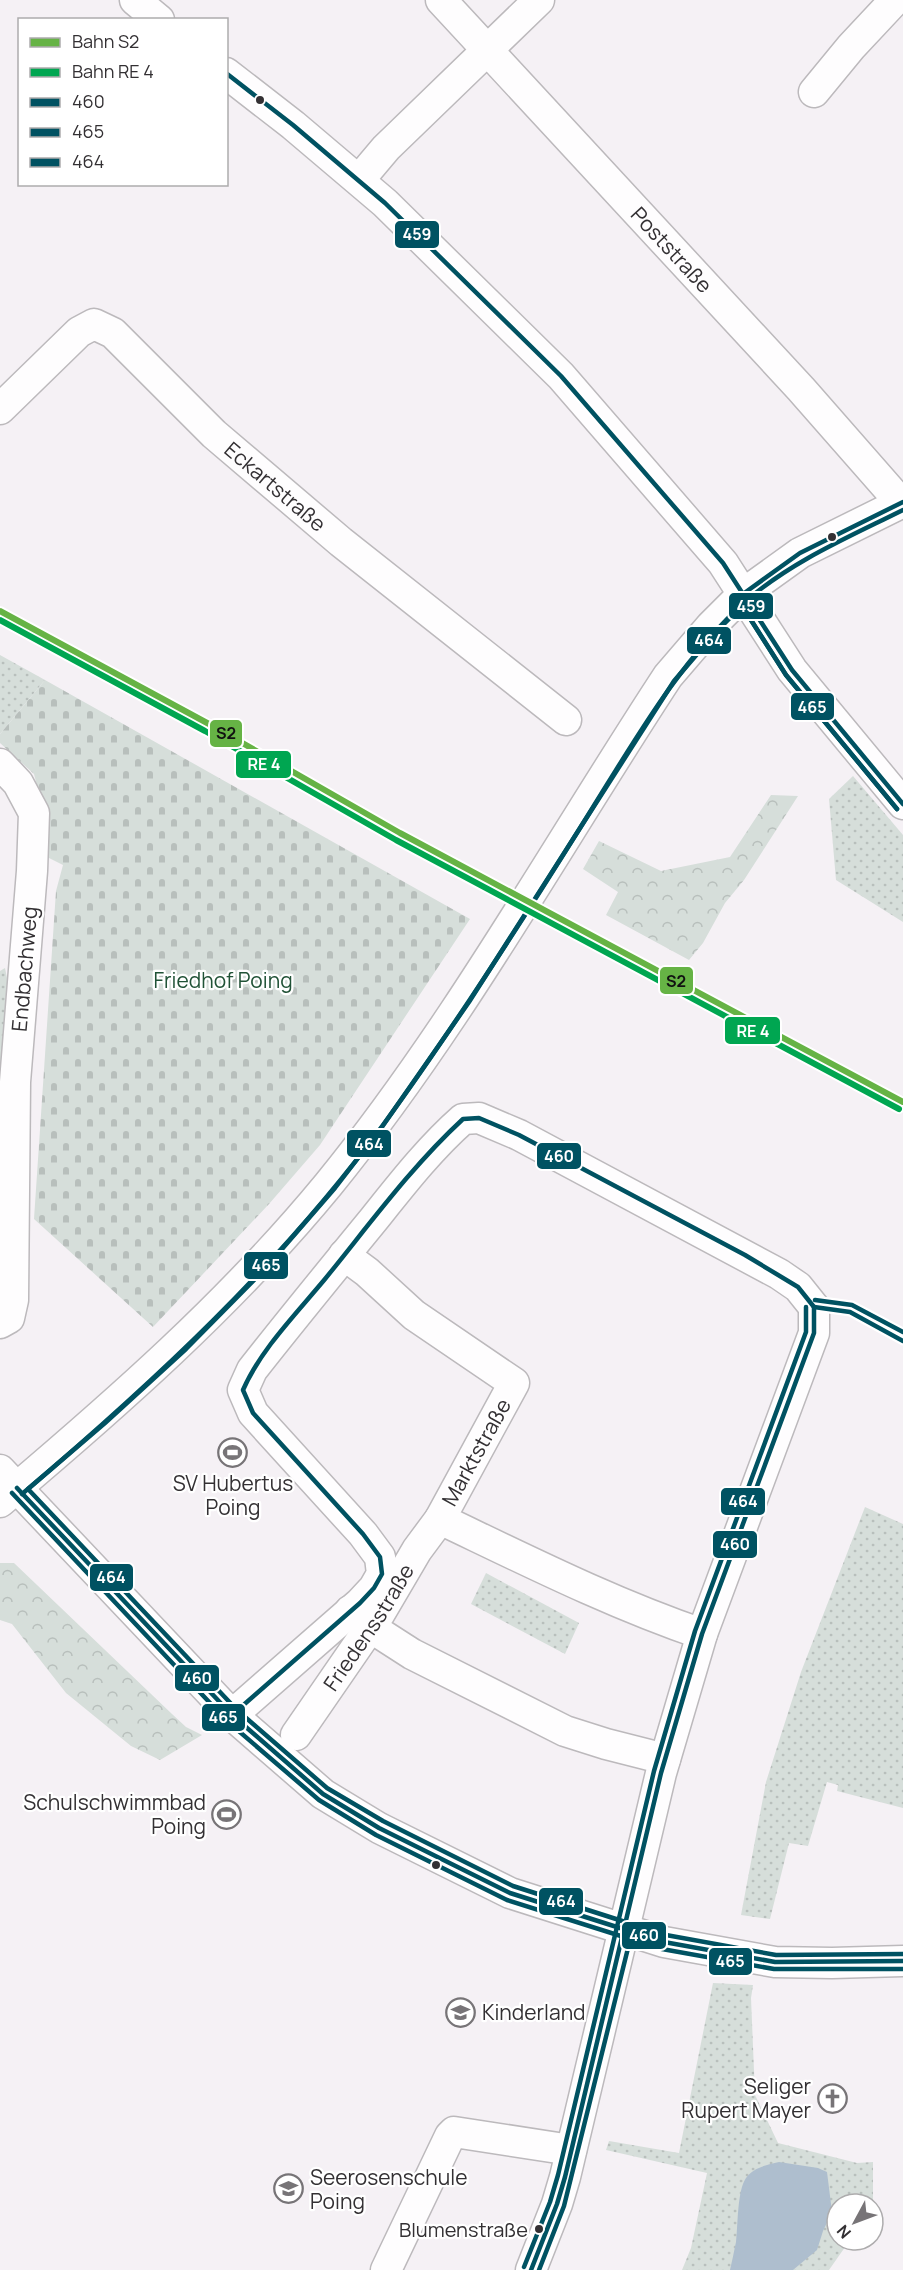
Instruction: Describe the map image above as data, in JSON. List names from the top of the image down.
{
  "streets": {
    "street": [
      "Poststraße",
      "Eckartstraße",
      "Endbachweg",
      "Marktstraße",
      "Friedensstraße"
    ]
  },
  "crossings": [
    ["Marktstraße", "Friedensstraße"]
  ],
  "parks": ["Friedhof Poing"],
  "places": {
    "sports": ["SV Hubertus Poing", "Schulschwimmbad Poing"],
    "school or university": ["Kinderland", "Seerosenschule Poing"],
    "church": ["Seliger Rupert Mayer"],
    "other": ["Blumenstraße"]
  },
  "lines": [
    "transit line 459",
    "transit line 465",
    "transit line 464",
    "rail line S2",
    "transit line 460"
  ],
  "legend": [
    "Bahn S2",
    "Bahn RE 4",
    "460",
    "465",
    "464"
  ],
  "north": "bottom left"
}
